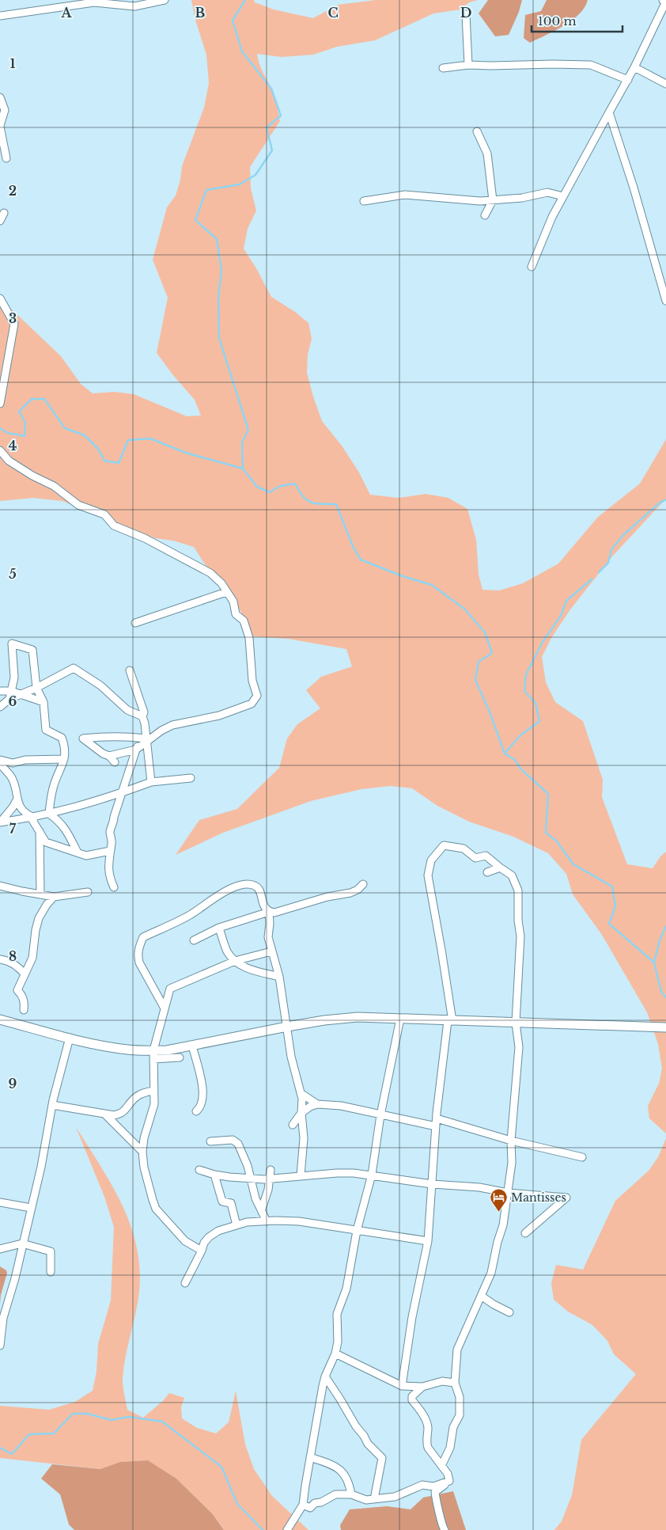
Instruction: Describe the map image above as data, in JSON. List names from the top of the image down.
{
  "places": {
    "hotel": ["Mantisses"]
  },
  "scale_bar": "100 m",
  "grid": {
    "columns": [
      "A",
      "B",
      "C",
      "D"
    ],
    "rows": [
      "1",
      "2",
      "3",
      "4",
      "5",
      "6",
      "7",
      "8",
      "9"
    ]
  }
}
